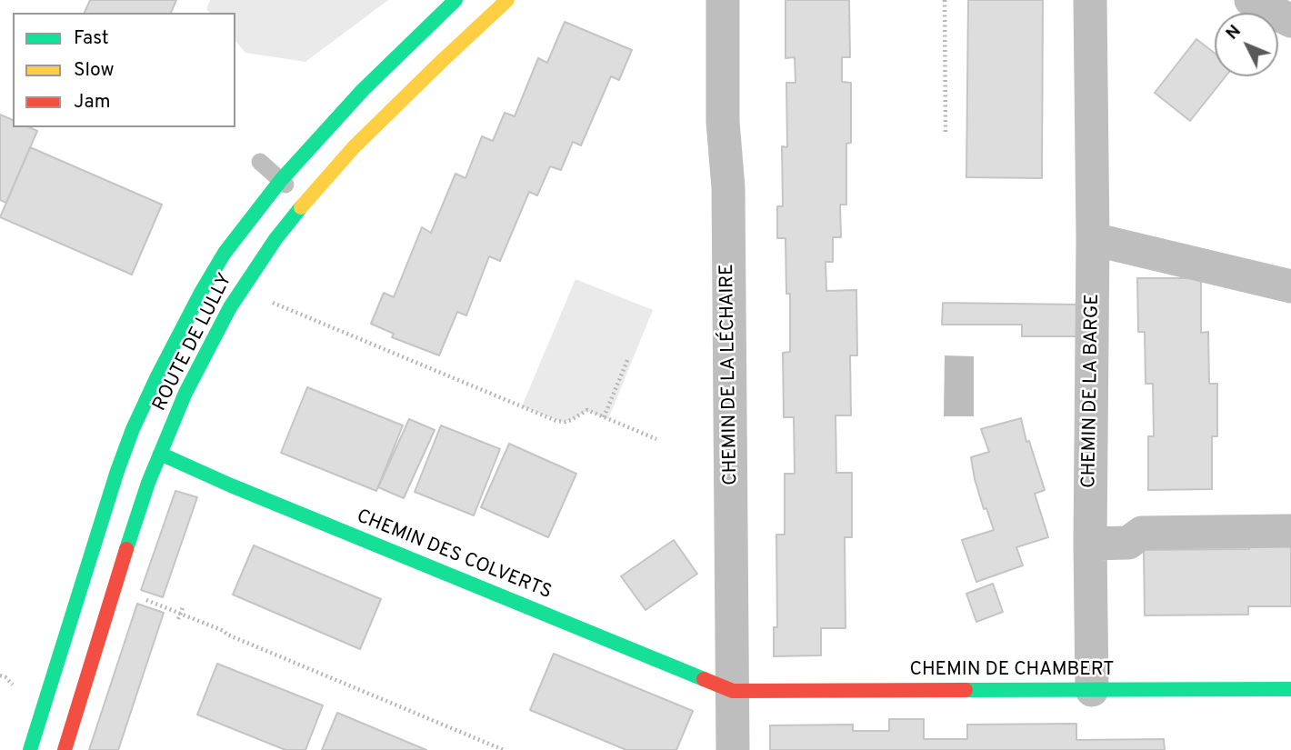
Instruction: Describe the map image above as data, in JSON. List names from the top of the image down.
{
  "streets": {
    "main road": ["ROUTE DE LULLY", "CHEMIN DES COLVERTS", "CHEMIN DE CHAMBERT"],
    "street": ["CHEMIN DE LA LÉCHAIRE", "CHEMIN DE LA BARGE"]
  },
  "crossings": [
    ["ROUTE DE LULLY", "CHEMIN DES COLVERTS"],
    ["CHEMIN DE LA LÉCHAIRE", "CHEMIN DES COLVERTS"],
    ["CHEMIN DE LA LÉCHAIRE", "CHEMIN DE CHAMBERT"],
    ["CHEMIN DE LA BARGE", "CHEMIN DE CHAMBERT"],
    ["CHEMIN DES COLVERTS", "CHEMIN DE CHAMBERT"]
  ],
  "legend": ["Fast", "Slow", "Jam"],
  "north": "top left"
}
